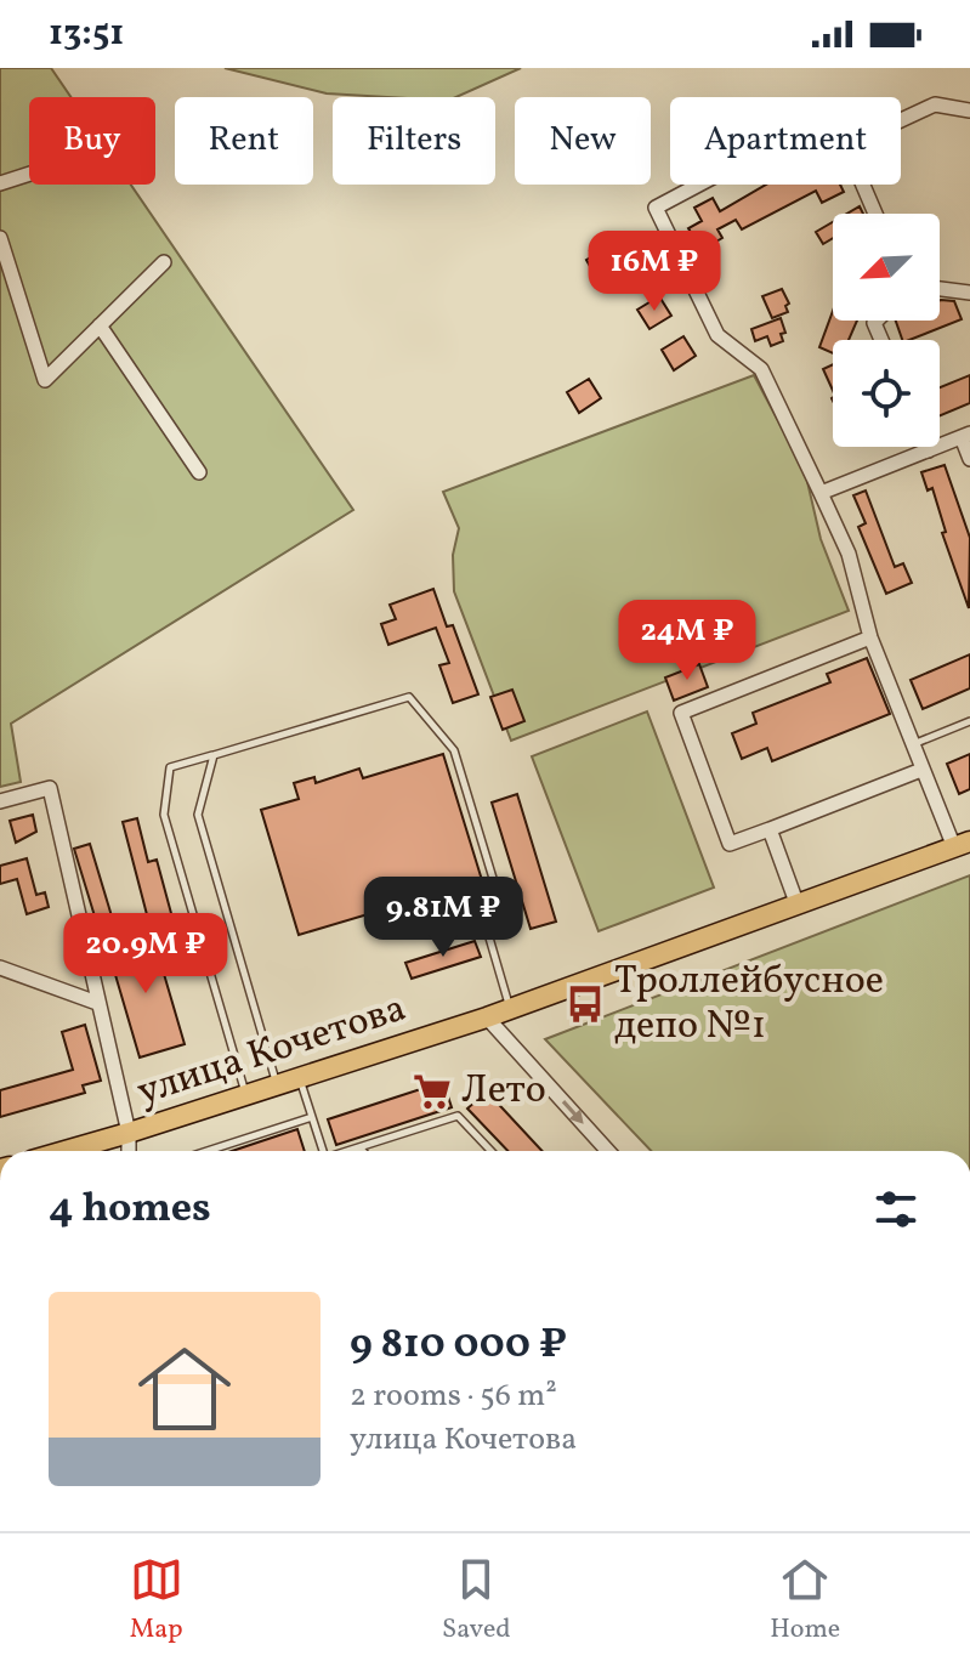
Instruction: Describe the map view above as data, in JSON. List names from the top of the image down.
{
  "streets": {
    "main road": ["улица Кочетова"]
  },
  "places": {
    "bus stop": ["Троллейбусное депо №1"],
    "supermarket": ["Лето"]
  },
  "north": "bottom left",
  "page": {
    "status": "13:51",
    "chip": [
      "Buy",
      "Rent",
      "Filters",
      "New",
      "Apartment"
    ],
    "price": [
      "16M ₽",
      "24M ₽",
      "9.81M ₽",
      "20.9M ₽"
    ],
    "heading": "4 homes",
    "list": [
      {
        "name": "9 810 000 ₽",
        "note": "2 rooms · 56 m² · улица Кочетова"
      }
    ],
    "tabs": ["Map", "Saved", "Home"]
  }
}
